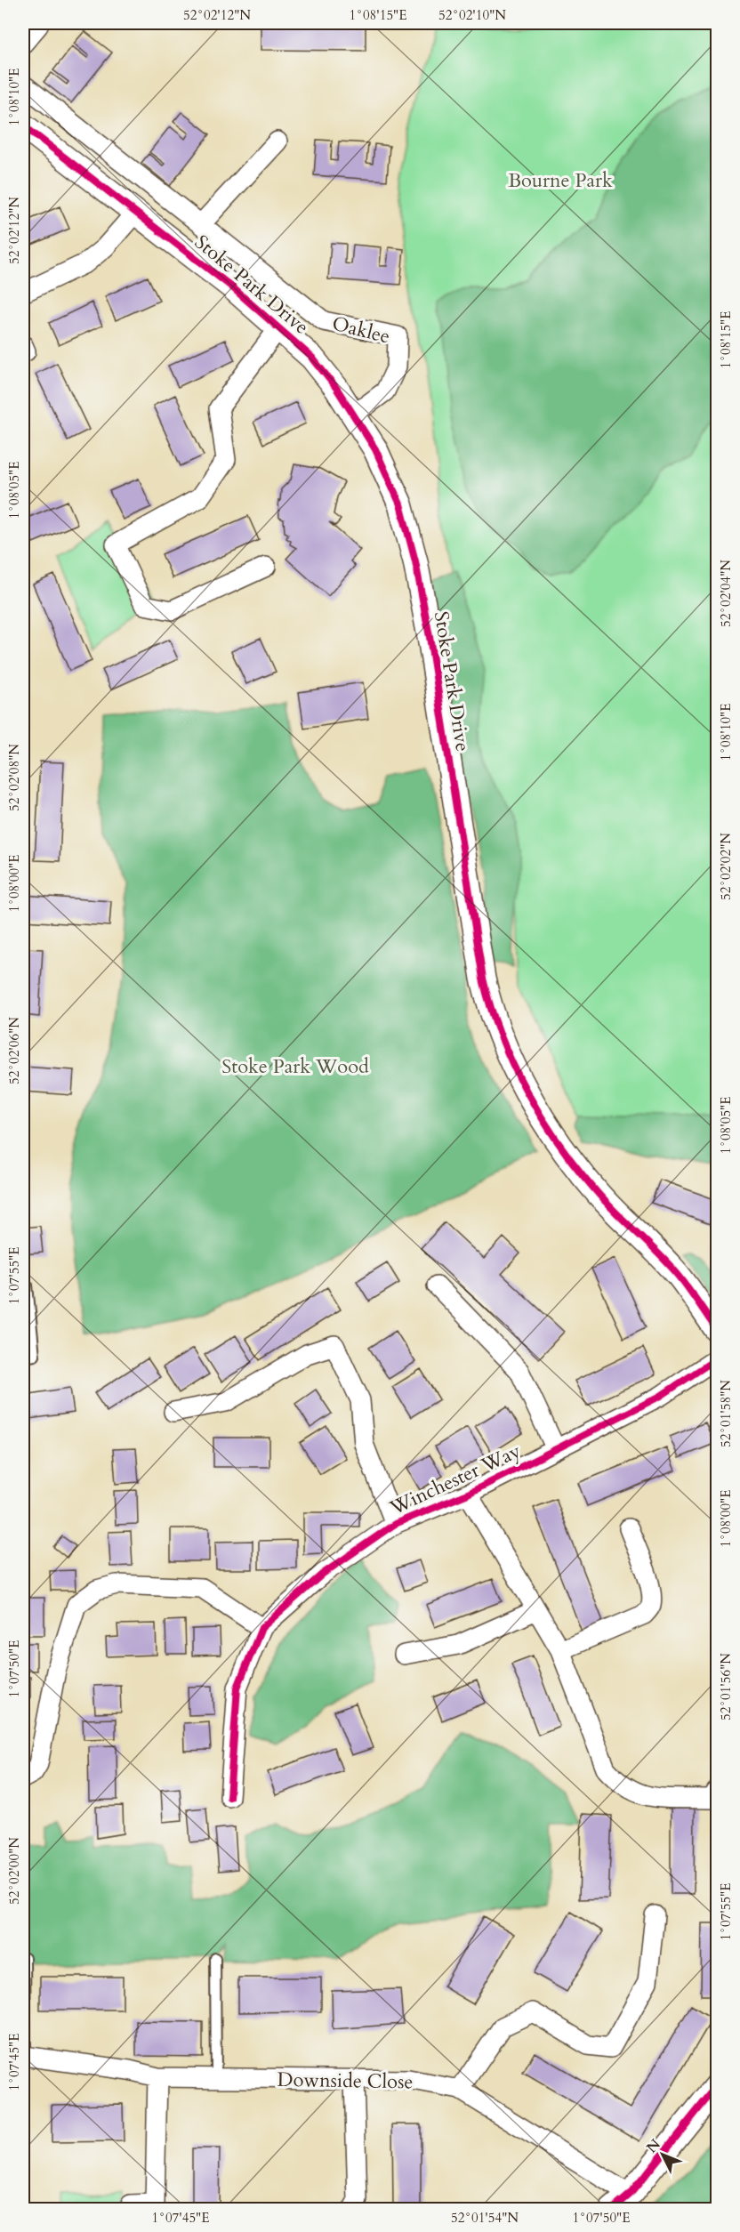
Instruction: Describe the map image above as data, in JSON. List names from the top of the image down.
{
  "streets": {
    "street": [
      "Stoke Park Drive",
      "Oaklee",
      "Winchester Way",
      "Downside Close"
    ]
  },
  "crossings": [
    ["Stoke Park Drive", "Oaklee"]
  ],
  "parks": ["Bourne Park", "Stoke Park Wood"],
  "north": "top left",
  "coordinates": [
    "52°02'12\"N",
    "1°08'15\"E",
    "52°02'10\"N",
    "1°08'10\"E",
    "1°08'05\"E",
    "52°02'04\"N",
    "52°02'08\"N",
    "52°02'02\"N",
    "1°08'00\"E",
    "52°02'06\"N",
    "1°07'55\"E",
    "52°01'58\"N",
    "1°07'50\"E",
    "52°01'56\"N",
    "52°02'00\"N",
    "1°07'45\"E",
    "52°01'54\"N"
  ]
}
